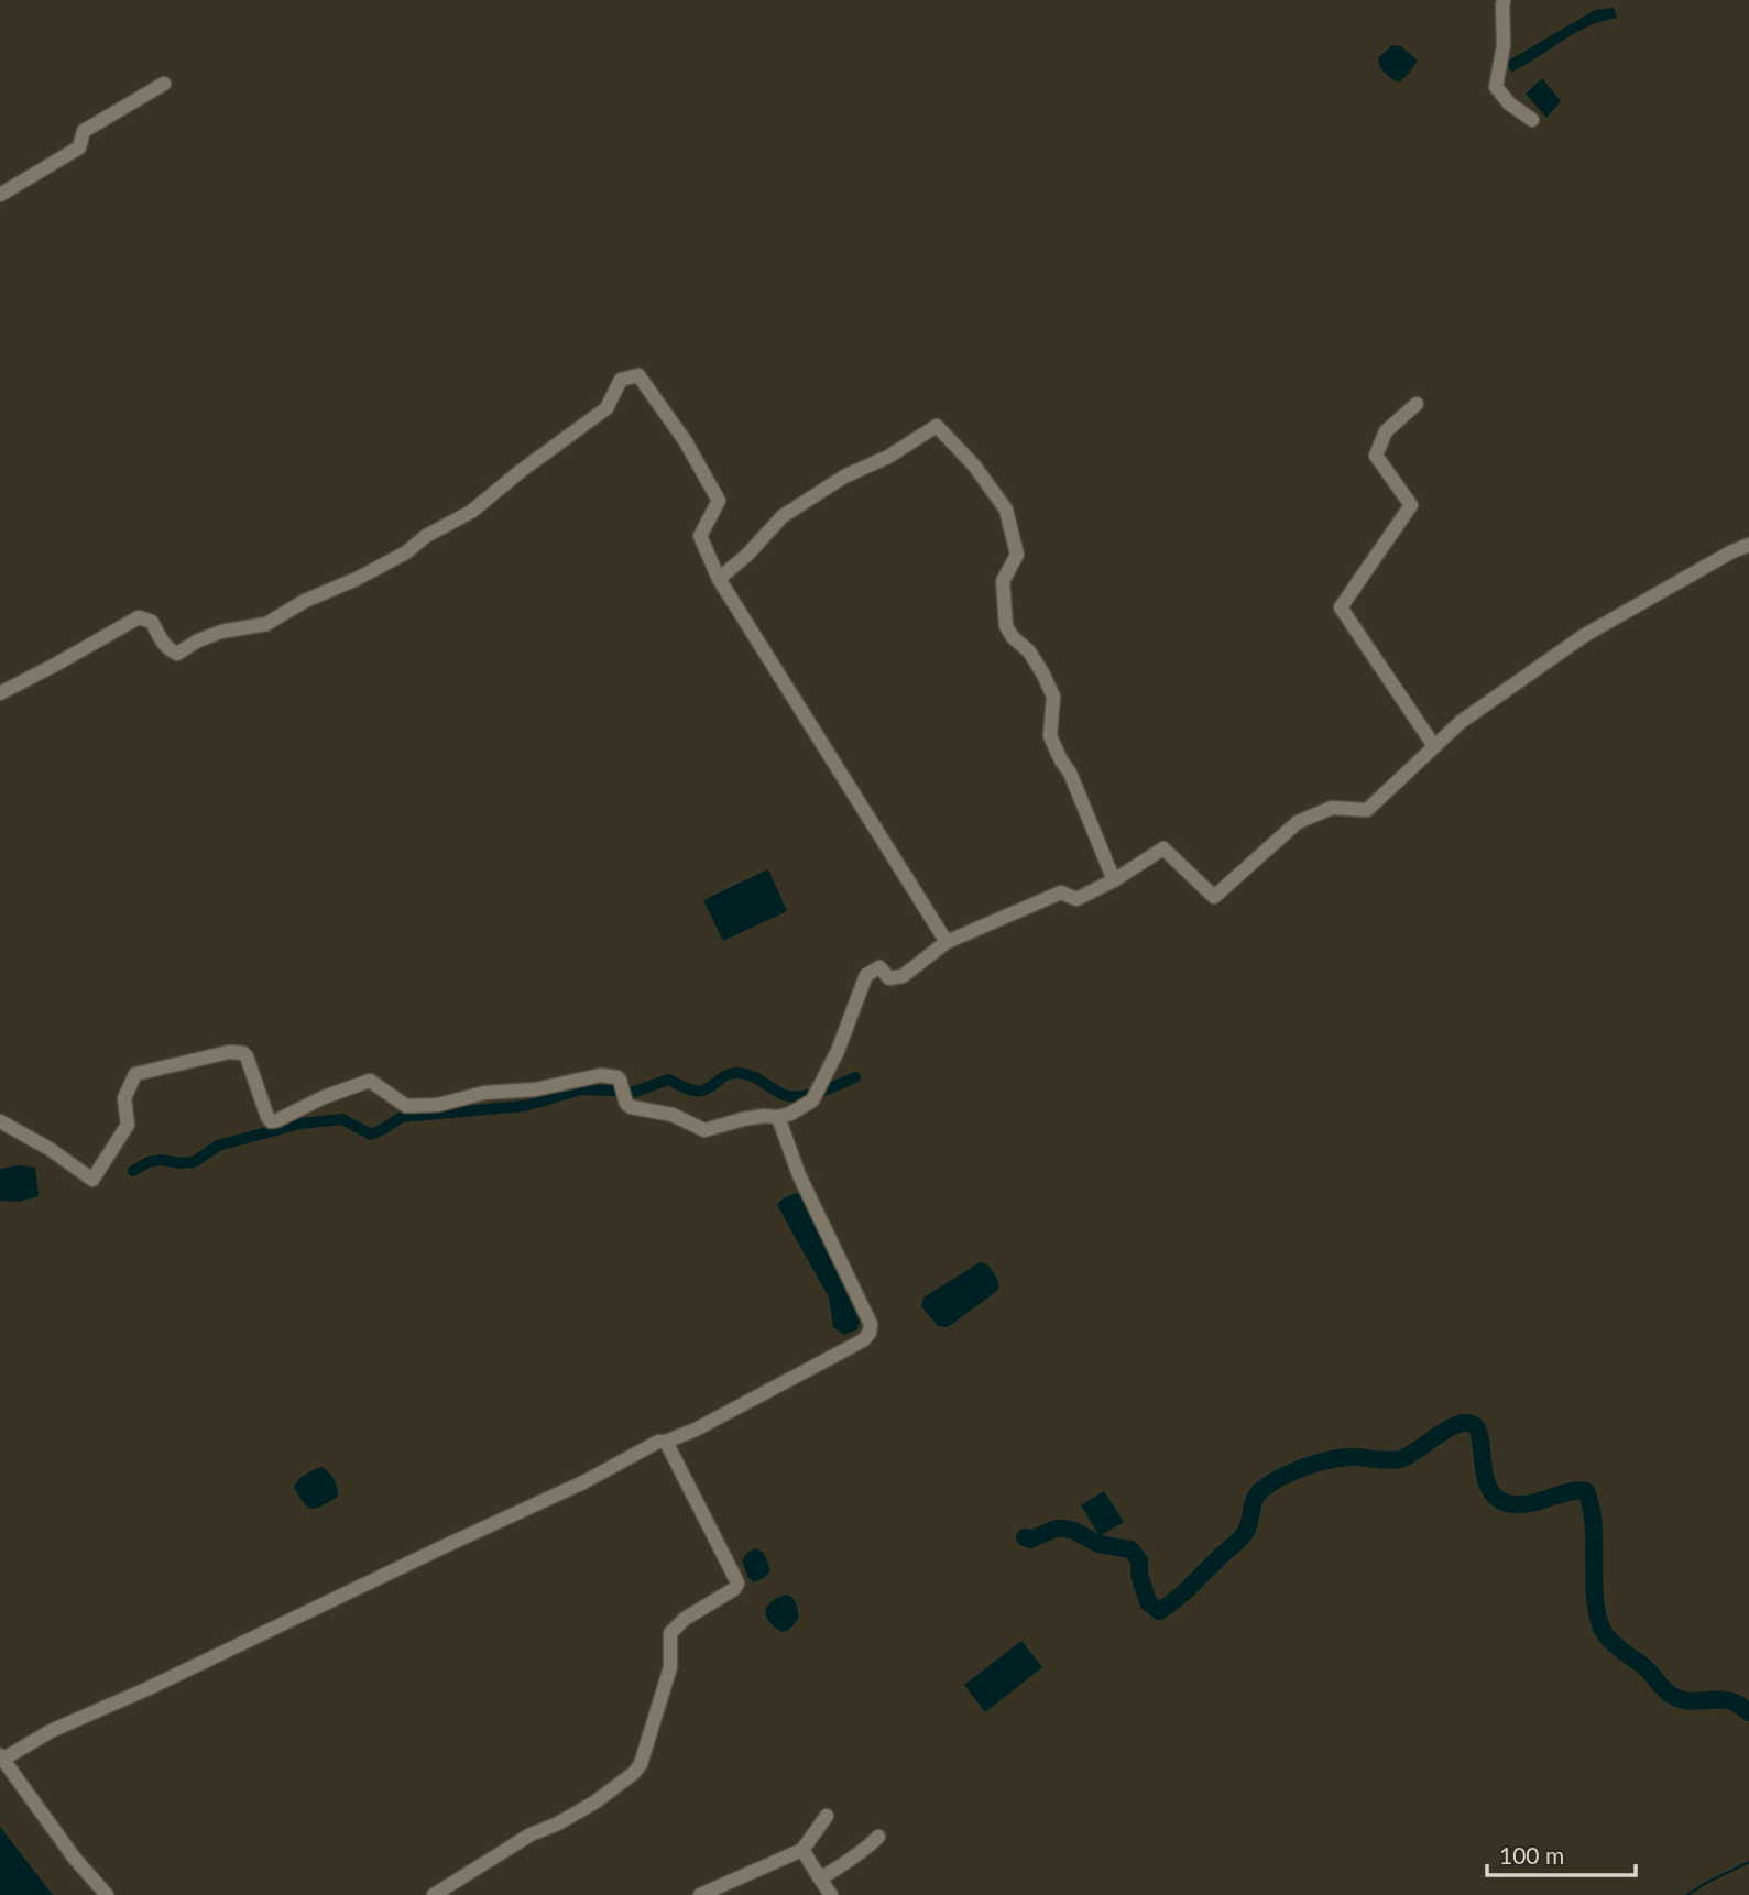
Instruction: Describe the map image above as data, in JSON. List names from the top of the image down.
{
  "scale_bar": "100 m"
}
